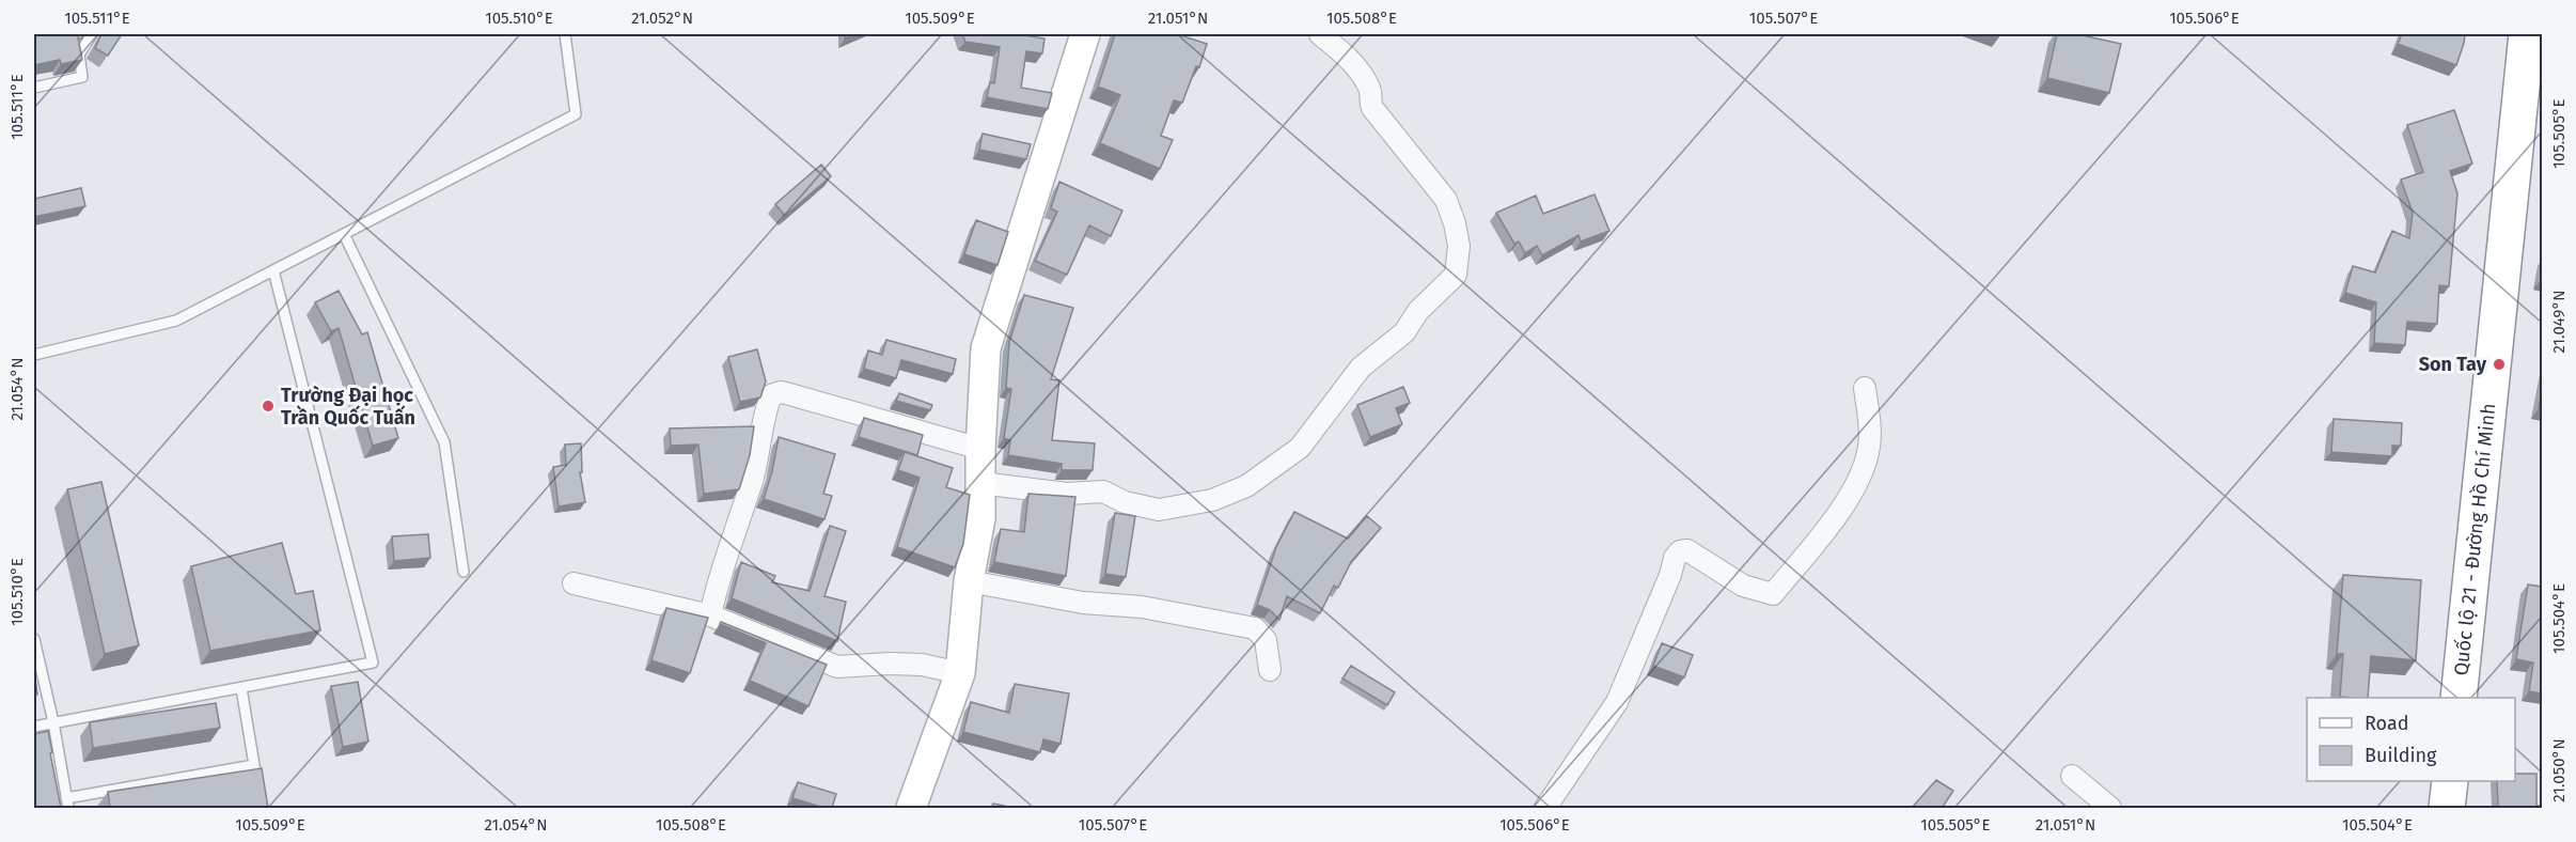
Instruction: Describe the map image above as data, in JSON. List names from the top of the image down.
{
  "streets": {
    "highway": ["Quốc lộ 21 - Đường Hồ Chí Minh"]
  },
  "places": ["Son Tay", "Trường Đại học Trần Quốc Tuấn"],
  "legend": ["Road", "Building"],
  "coordinates": [
    "105.511°E",
    "105.510°E",
    "21.052°N",
    "105.509°E",
    "21.051°N",
    "105.508°E",
    "105.507°E",
    "105.506°E",
    "105.505°E",
    "21.049°N",
    "21.054°N",
    "105.504°E",
    "21.050°N"
  ]
}
